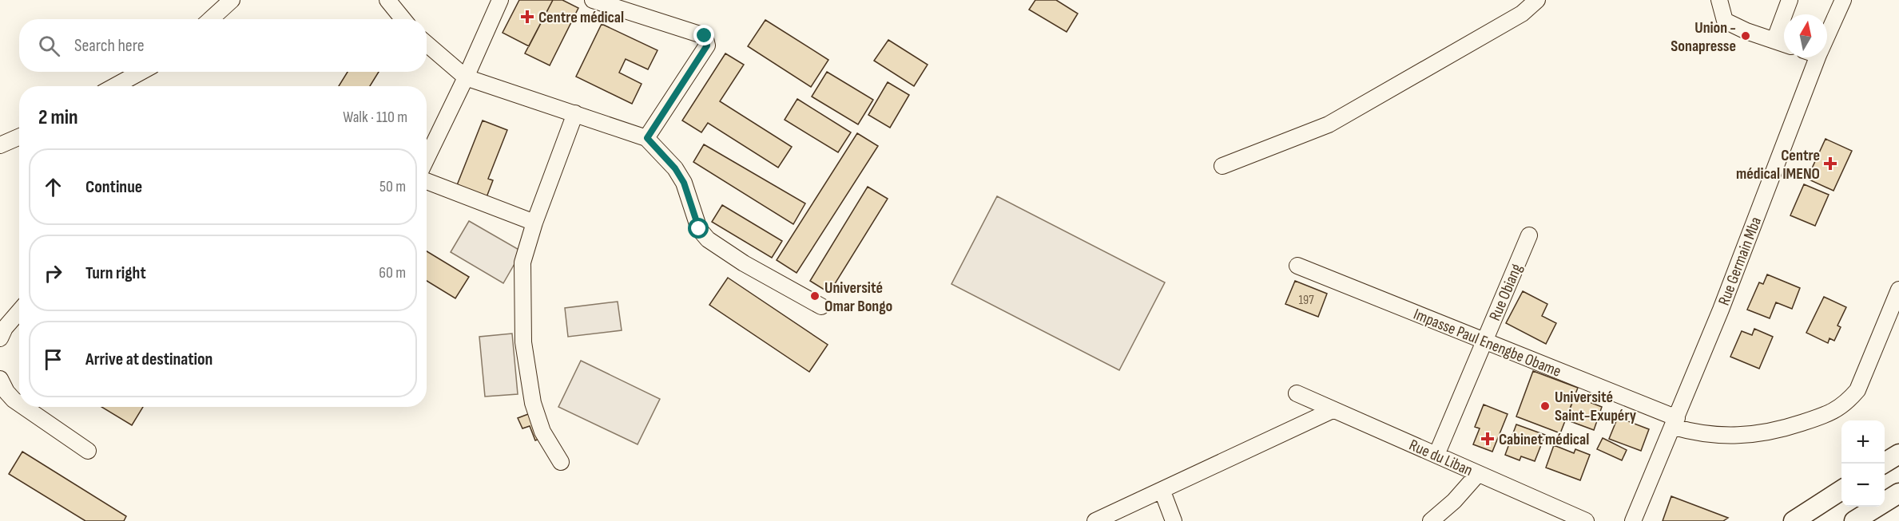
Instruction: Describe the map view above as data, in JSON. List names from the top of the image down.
{
  "streets": {
    "street": [
      "Rue Germain Mba",
      "Rue Obiang",
      "Impasse Paul Enengbe Obame",
      "Rue du Liban"
    ]
  },
  "crossings": [
    ["Rue Germain Mba", "Impasse Paul Enengbe Obame"],
    ["Rue Obiang", "Impasse Paul Enengbe Obame"],
    ["Rue Obiang", "Rue du Liban"]
  ],
  "places": {
    "health": ["Centre médical", "Centre médical IMENO", "Cabinet médical"],
    "other": ["Union - Sonapresse", "Université Omar Bongo", "Université Saint-Exupéry"]
  },
  "house_numbers": ["197"],
  "north": "top",
  "page": {
    "search": "Search here",
    "heading": ["2 min", "Walk · 110 m"],
    "list": [
      ["Continue", "50 m"],
      ["Turn right", "60 m"],
      "Arrive at destination"
    ],
    "map_buttons": ["+", "−"]
  }
}
